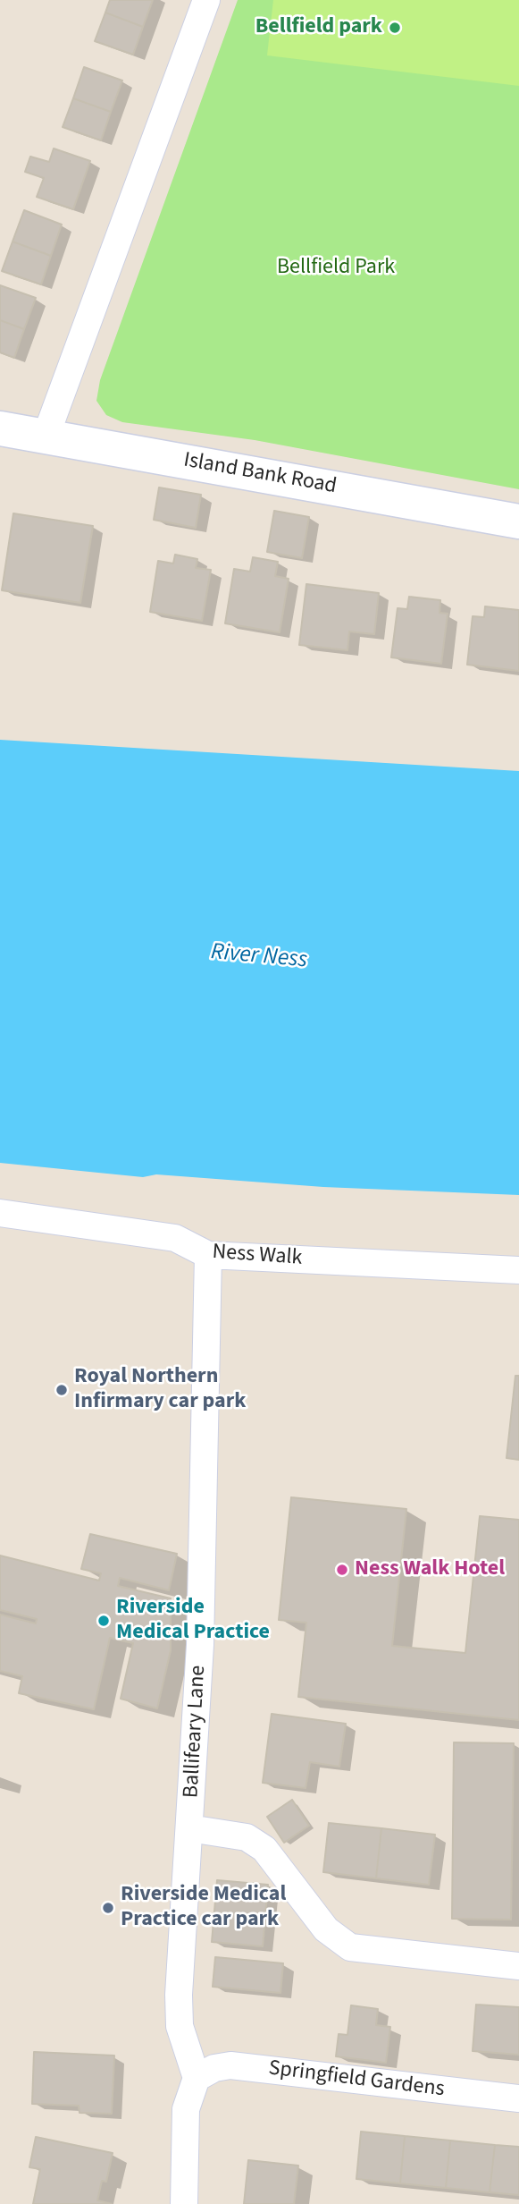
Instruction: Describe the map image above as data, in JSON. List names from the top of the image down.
{
  "streets": {
    "main road": ["Island Bank Road"],
    "street": ["Ness Walk", "Ballifeary Lane", "Springfield Gardens"]
  },
  "crossings": [
    ["Ness Walk", "Ballifeary Lane"],
    ["Ballifeary Lane", "Springfield Gardens"]
  ],
  "water": ["River Ness"],
  "parks": ["Bellfield Park"],
  "places": [
    "Bellfield park",
    "Royal Northern Infirmary car park",
    "Ness Walk Hotel",
    "Riverside Medical Practice",
    "Riverside Medical Practice car park"
  ]
}
